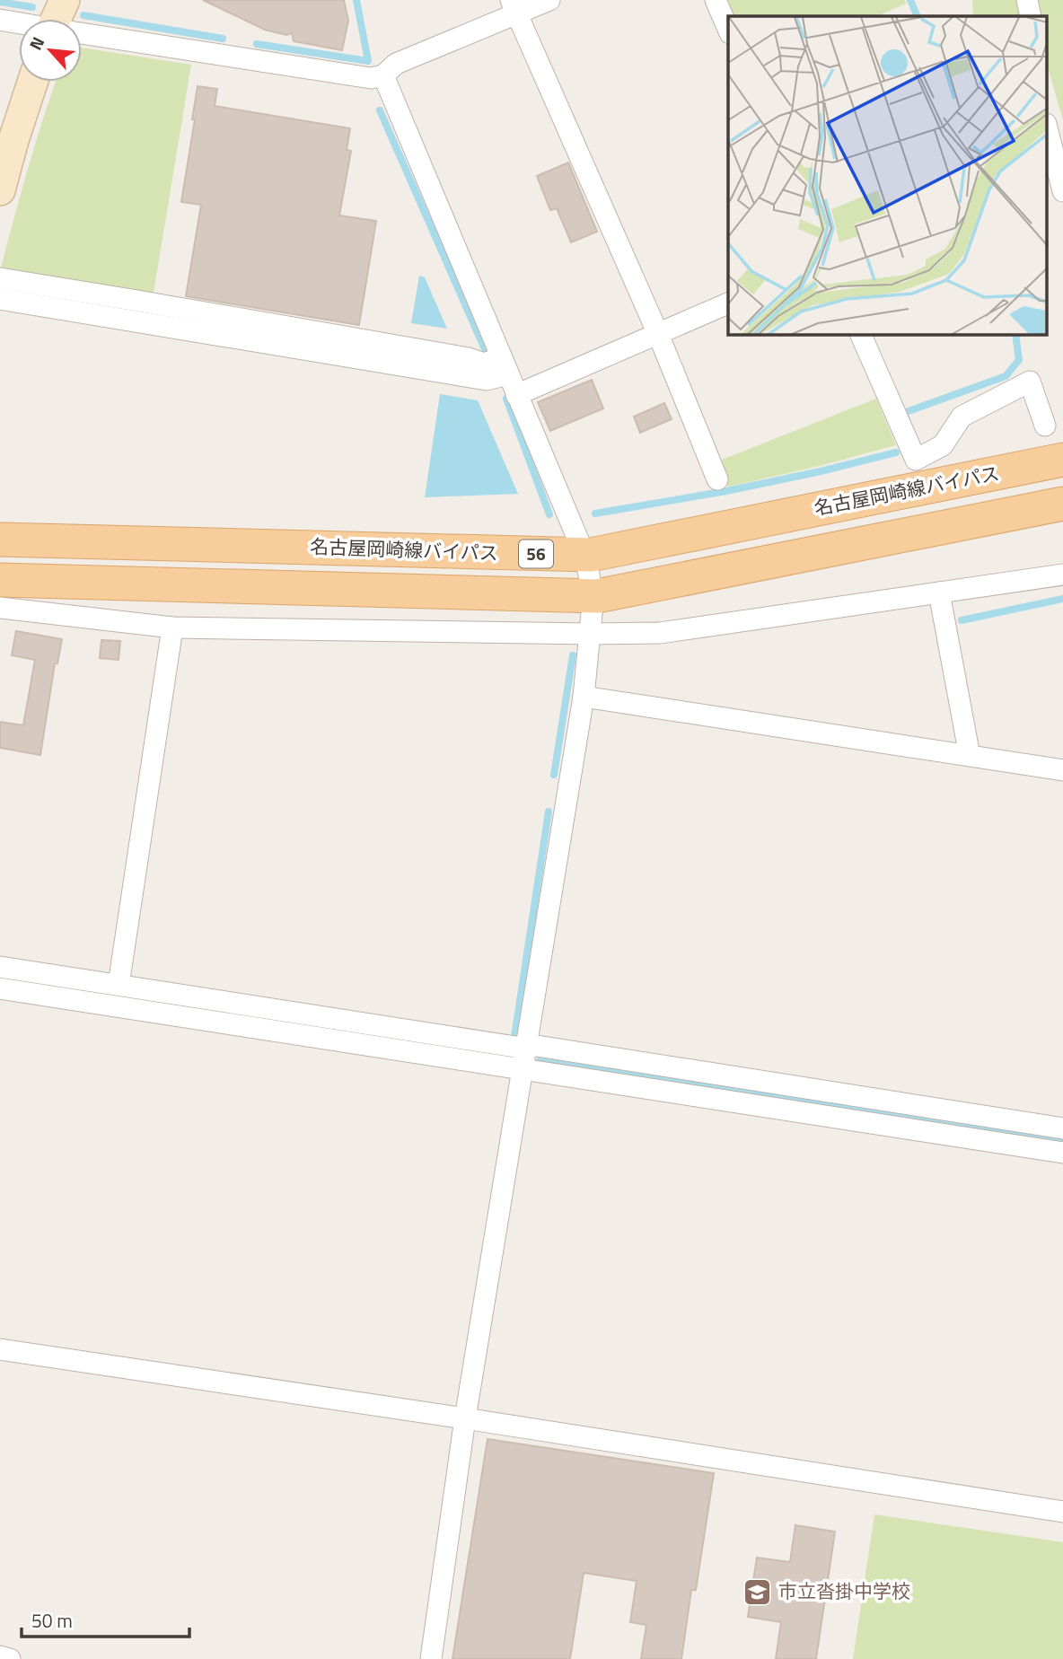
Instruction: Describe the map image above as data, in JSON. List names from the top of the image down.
{
  "streets": {
    "main road": ["名古屋岡崎線バイパス", "56"]
  },
  "places": {
    "school or university": ["市立沓掛中学校"]
  },
  "scale_bar": "50 m",
  "north": "top left"
}
